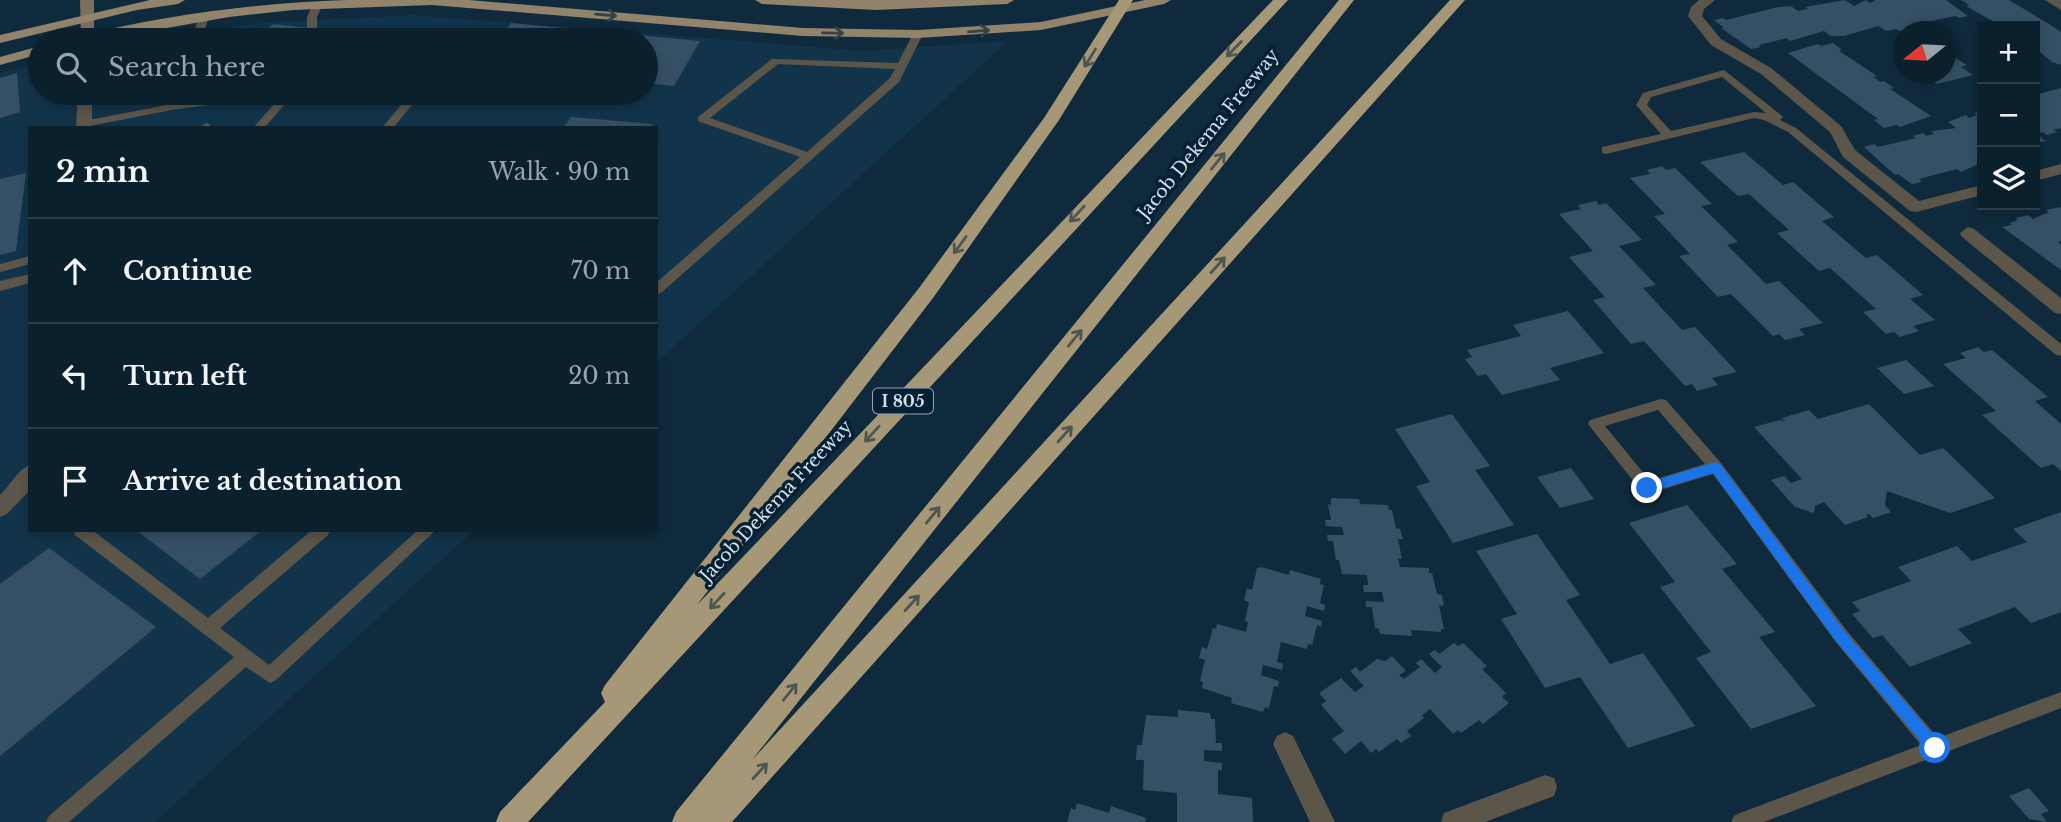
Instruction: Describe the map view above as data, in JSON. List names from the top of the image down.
{
  "streets": {
    "highway": ["Jacob Dekema Freeway", "I 805"]
  },
  "north": "left",
  "page": {
    "map_buttons": ["+", "−"],
    "search": "Search here",
    "heading": ["2 min", "Walk · 90 m"],
    "list": [
      ["Continue", "70 m"],
      ["Turn left", "20 m"],
      "Arrive at destination"
    ]
  }
}
